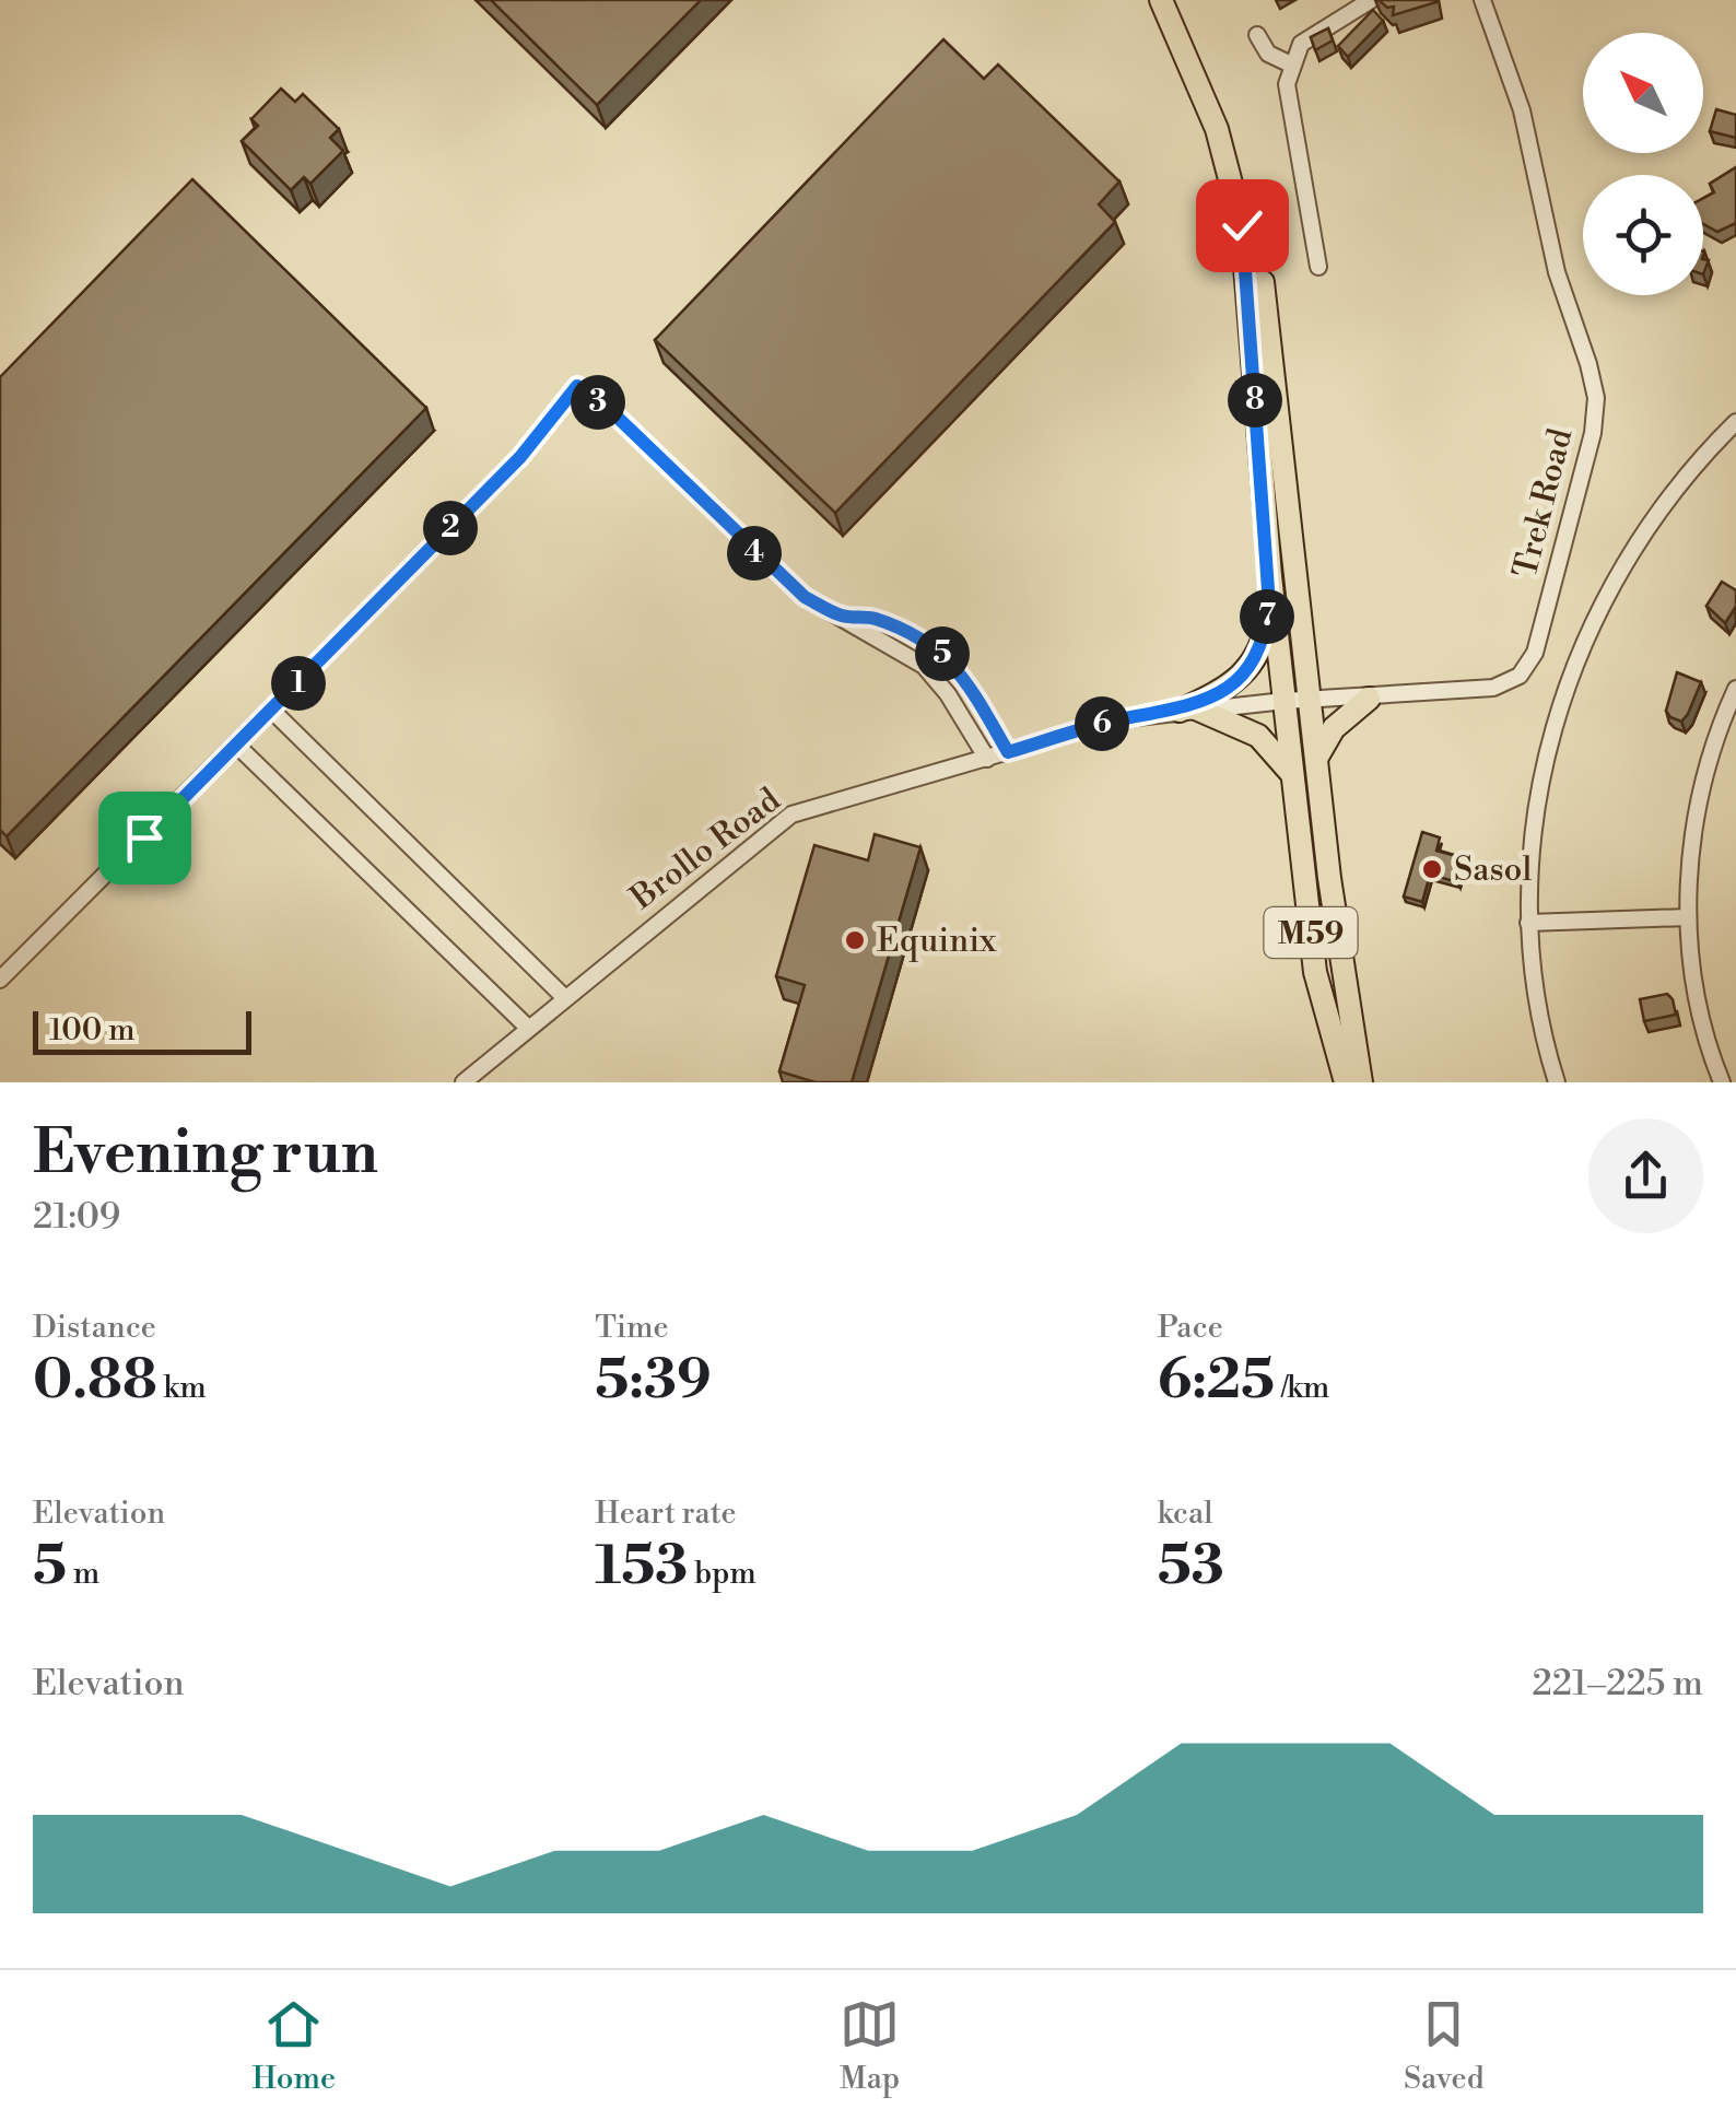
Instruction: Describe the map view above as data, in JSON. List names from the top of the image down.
{
  "streets": {
    "main road": ["M59"],
    "street": ["Trek Road", "Brollo Road"]
  },
  "crossings": [
    ["Trek Road", "Brollo Road"],
    ["Trek Road", "M59"],
    ["Brollo Road", "M59"]
  ],
  "places": ["Sasol", "Equinix"],
  "scale_bar": "100 m",
  "north": "top left",
  "page": {
    "pins": [
      "8",
      "3",
      "2",
      "4",
      "7",
      "5",
      "1",
      "6"
    ],
    "scale": "100 m",
    "heading": ["Evening run", "21:09"],
    "stats": [
      ["Distance", "0.88 km"],
      ["Time", "5:39"],
      ["Pace", "6:25 /km"],
      ["Elevation", "5 m"],
      ["Heart rate", "153 bpm"],
      ["kcal", "53"]
    ],
    "chart": ["Elevation", "221–225 m"],
    "tabs": ["Home", "Map", "Saved"]
  }
}
